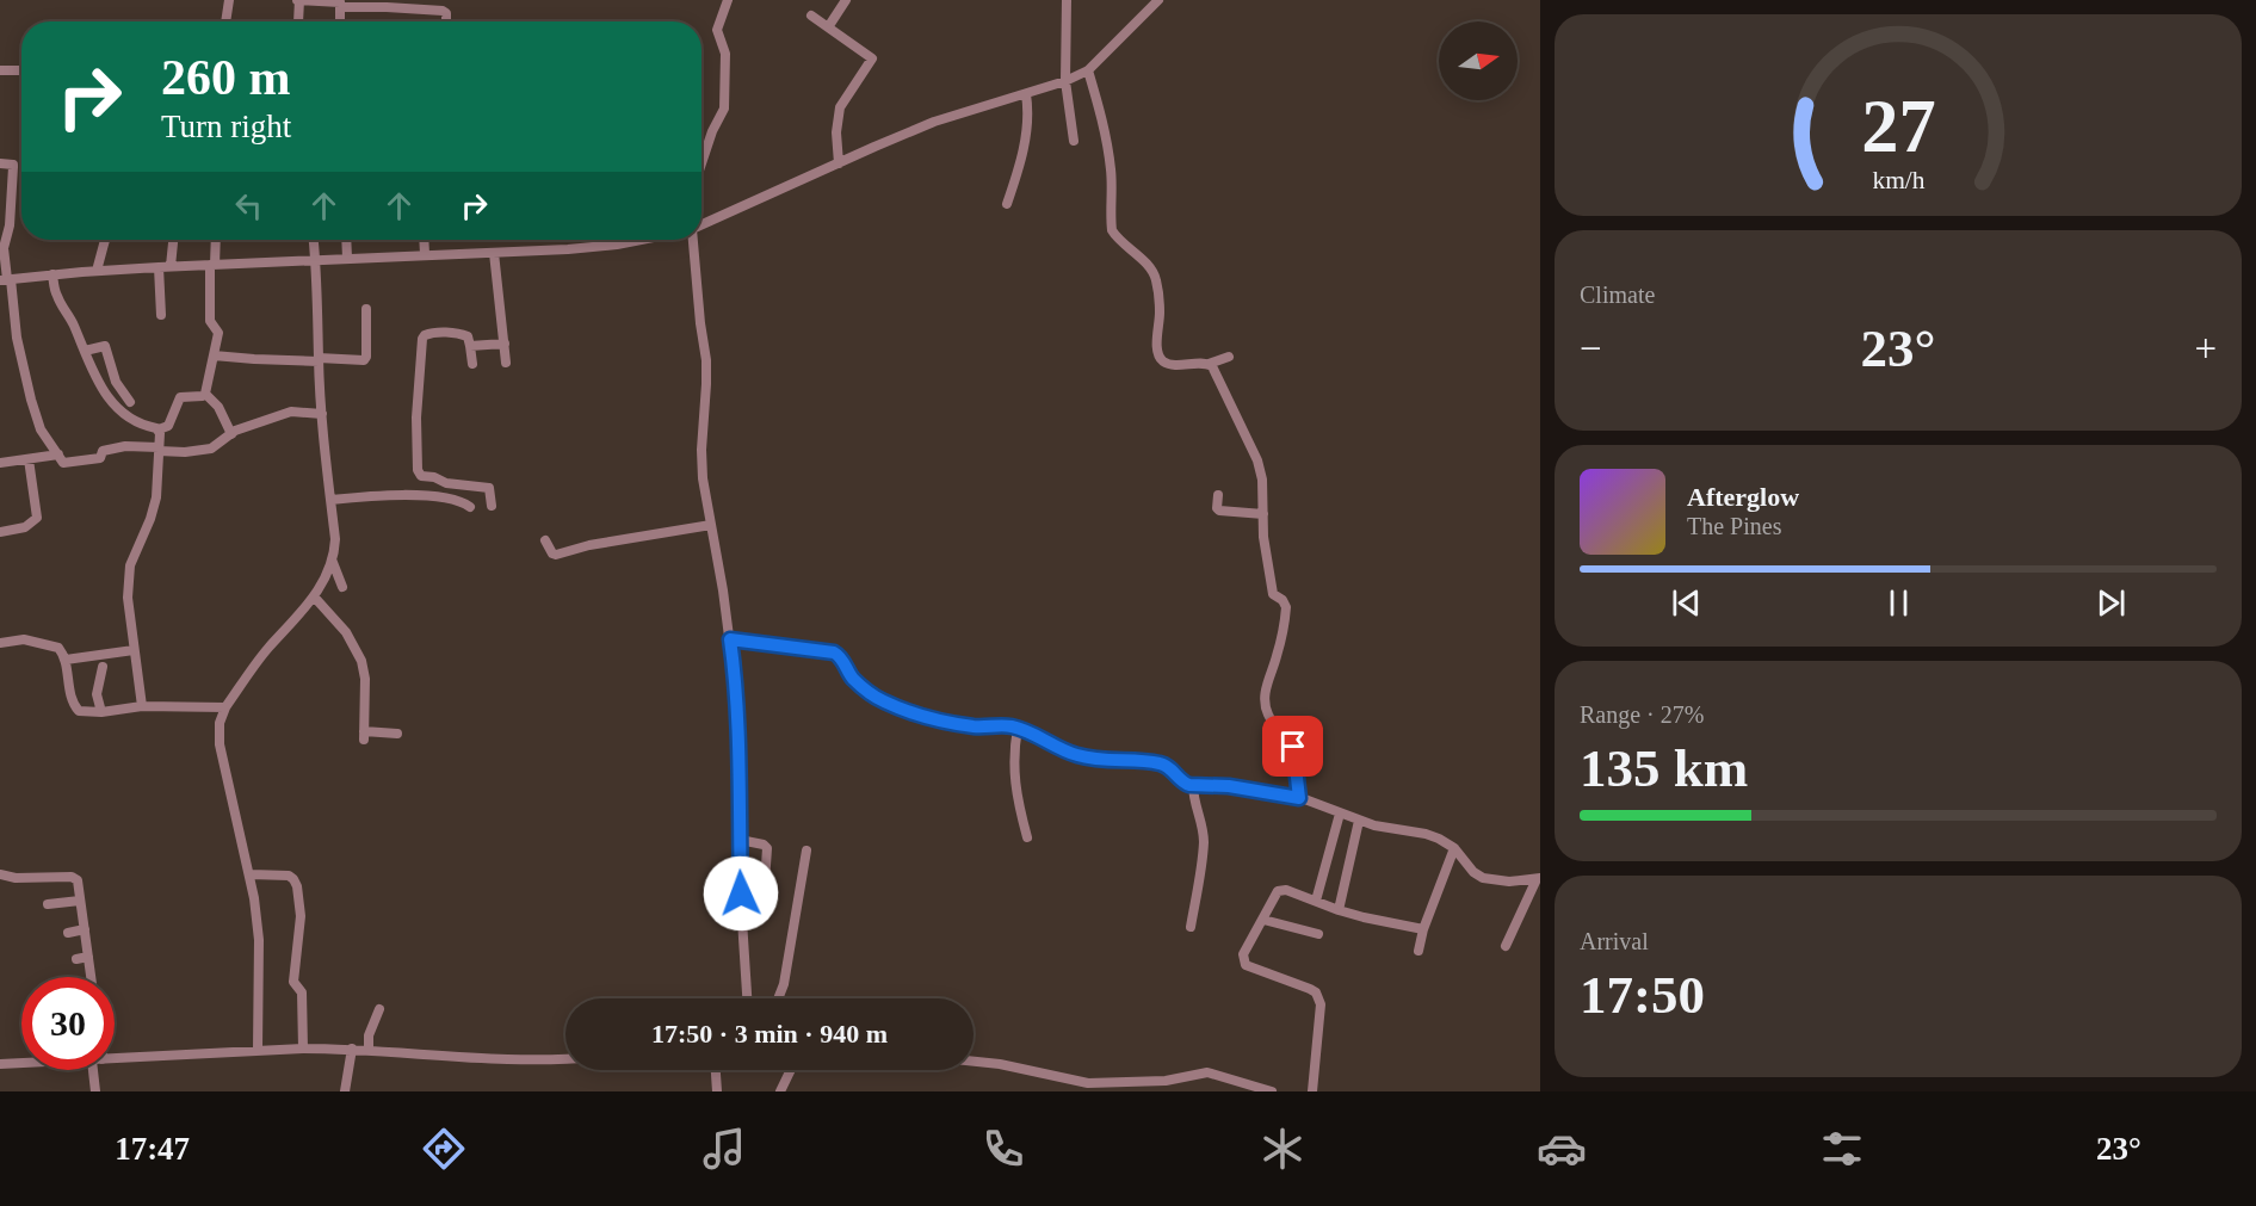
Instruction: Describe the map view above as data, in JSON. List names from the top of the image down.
{
  "north": "right",
  "page": {
    "turn": ["260 m", "Turn right"],
    "tile": [
      "Climate",
      ["Range · 27%", "135 km"],
      ["Arrival", "17:50"]
    ],
    "heat": ["−", "23°", "+"],
    "song": ["Afterglow", "The Pines"],
    "limit": "30",
    "trip": "17:50 · 3 min · 940 m",
    "tabs": ["17:47", "23°"],
    "gauge": ["27", "km/h"]
  }
}
